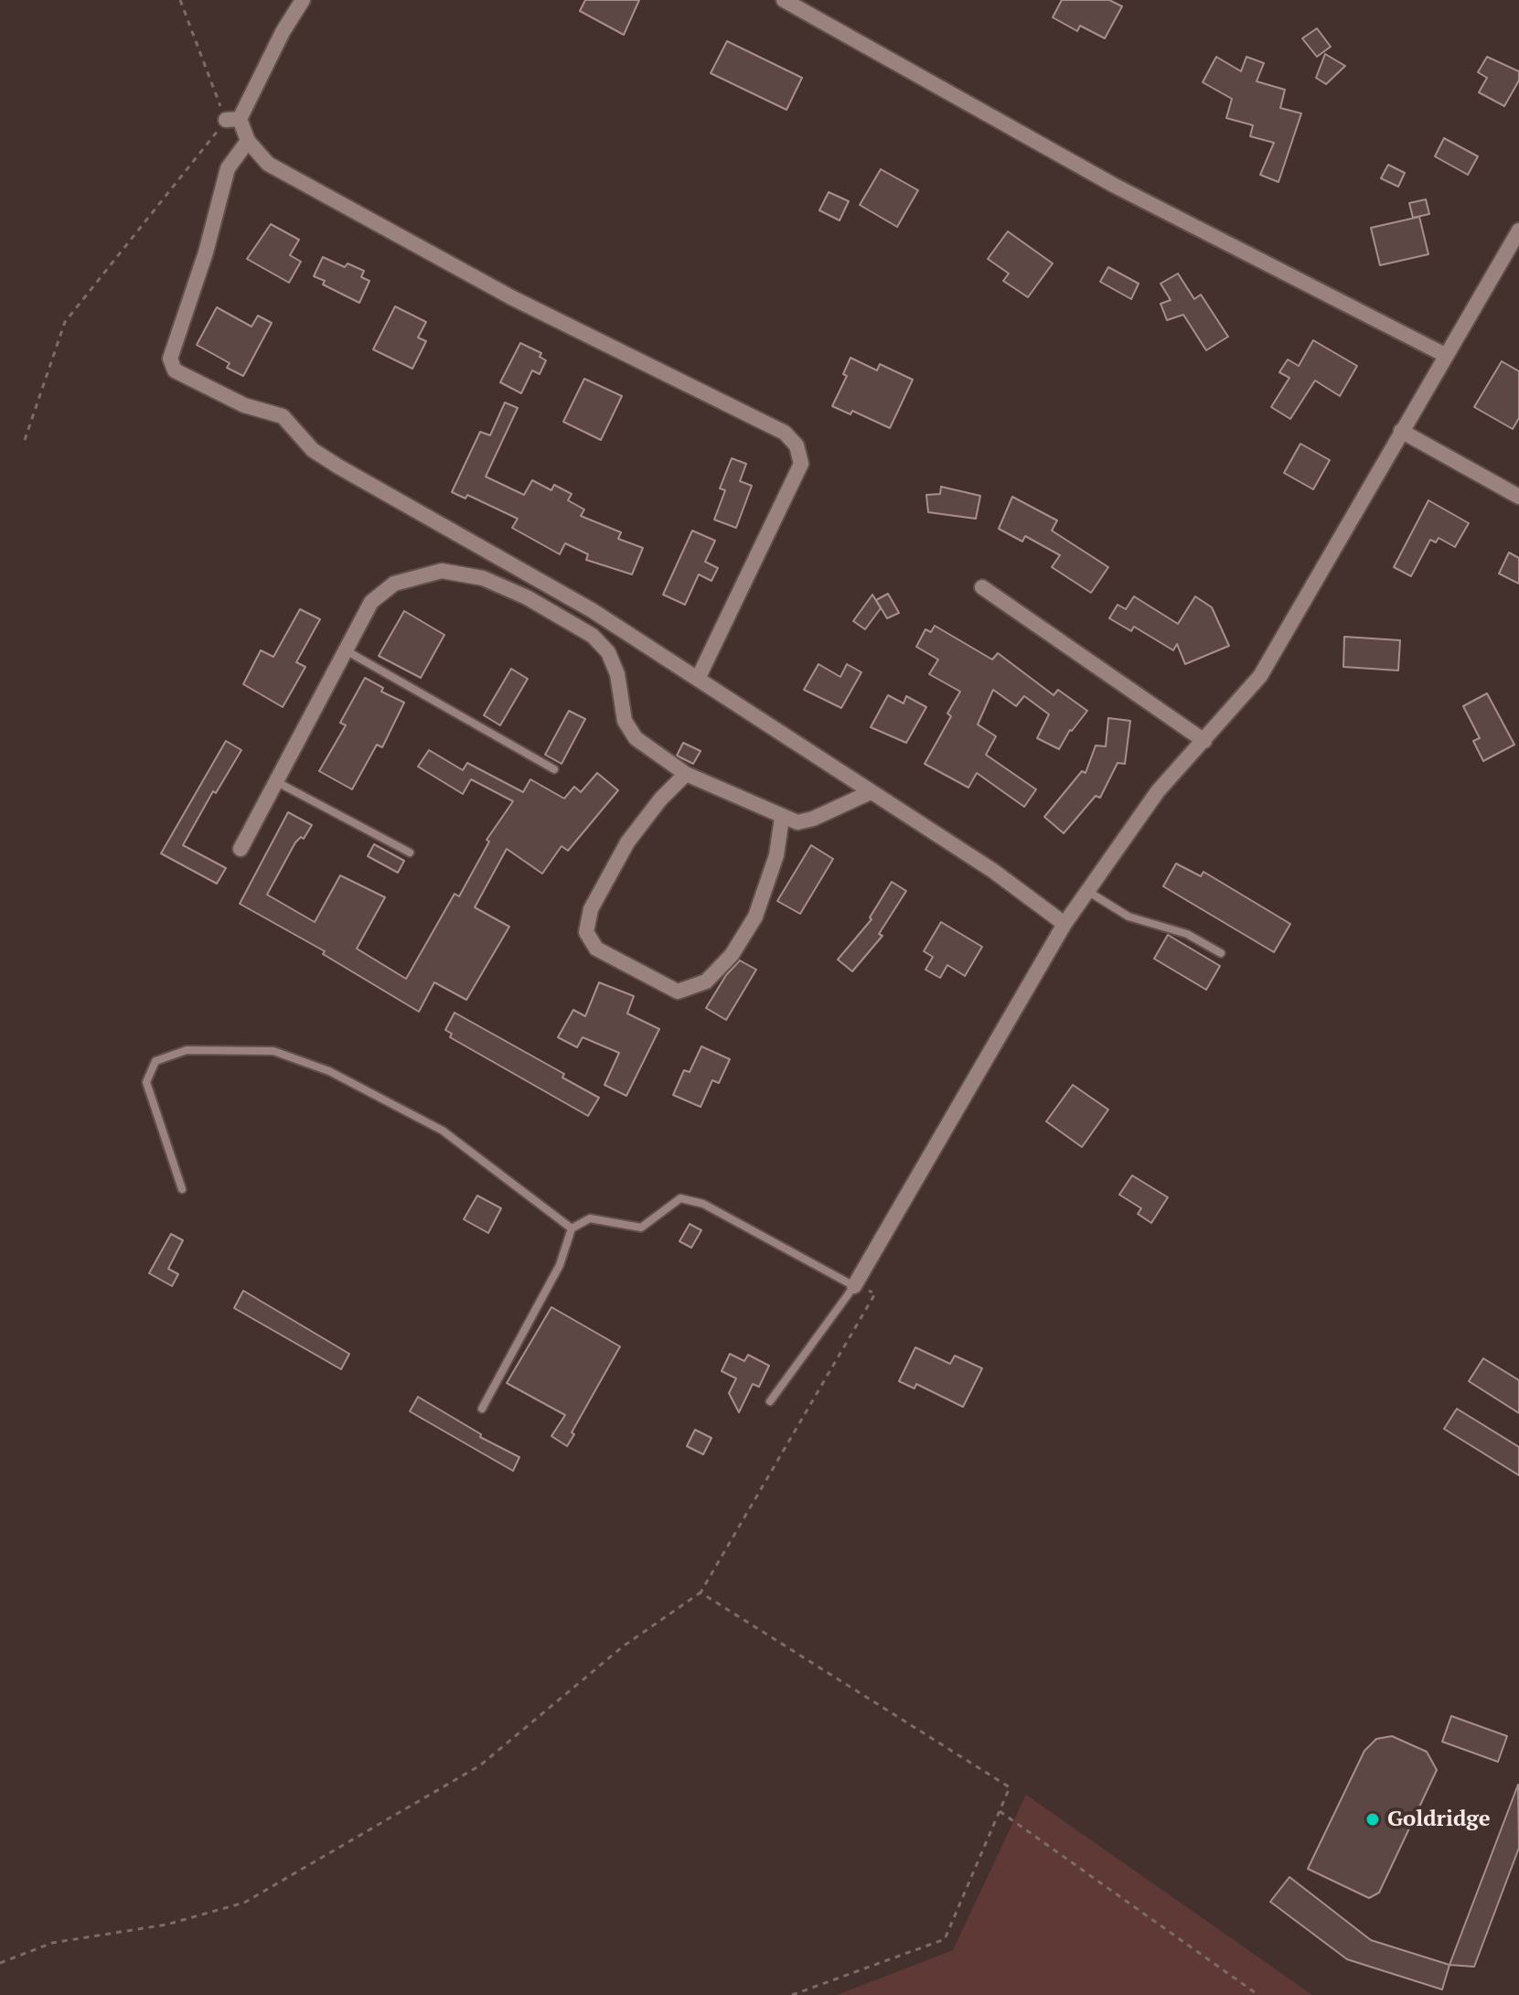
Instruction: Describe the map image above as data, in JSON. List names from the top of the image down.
{
  "places": ["Goldridge"]
}
